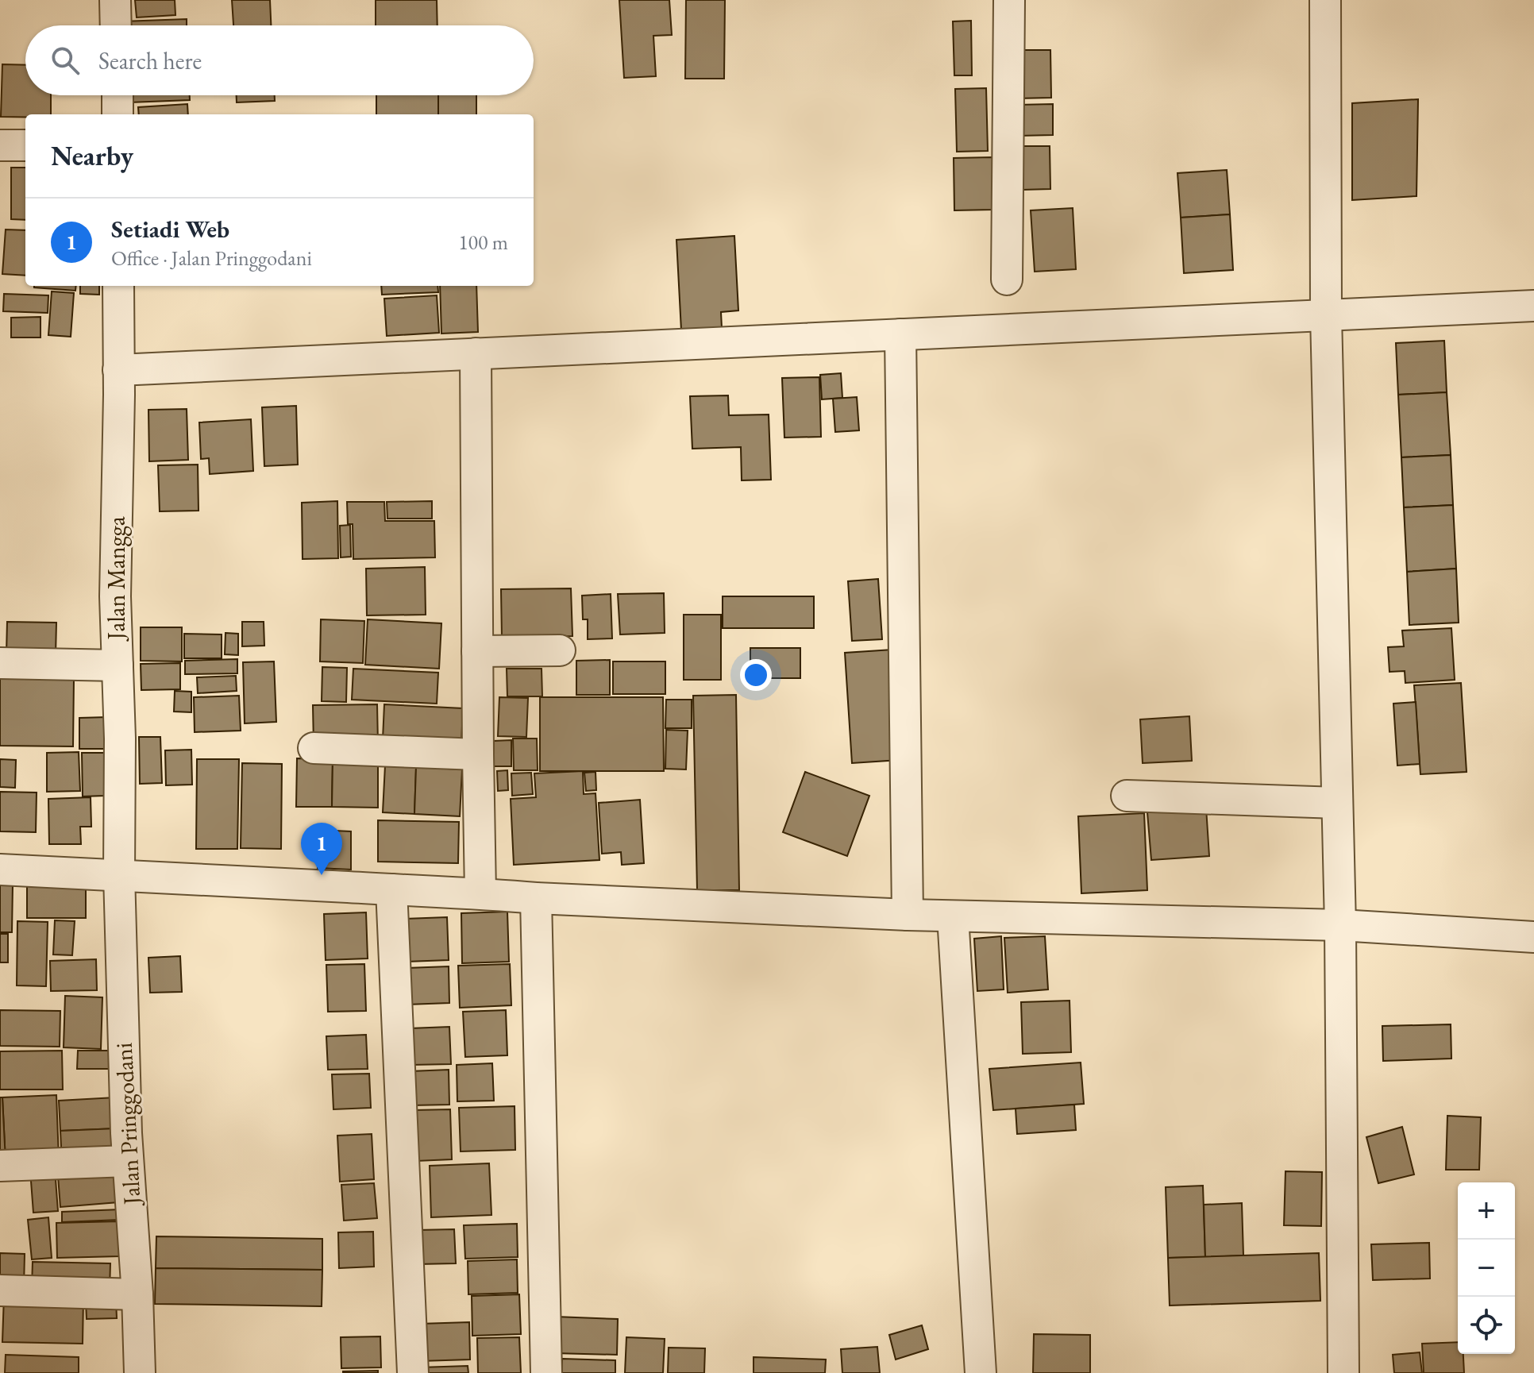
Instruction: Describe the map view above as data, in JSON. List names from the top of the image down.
{
  "streets": {
    "street": ["Jalan Mangga", "Jalan Pringgodani"]
  },
  "crossings": [
    ["Jalan Mangga", "Jalan Pringgodani"]
  ],
  "page": {
    "search": "Search here",
    "heading": "Nearby",
    "list": [
      {
        "mark": "1",
        "name": "Setiadi Web",
        "note": "Office · Jalan Pringgodani",
        "value": "100 m"
      }
    ],
    "pins": "1",
    "map_buttons": ["+", "−"]
  }
}
